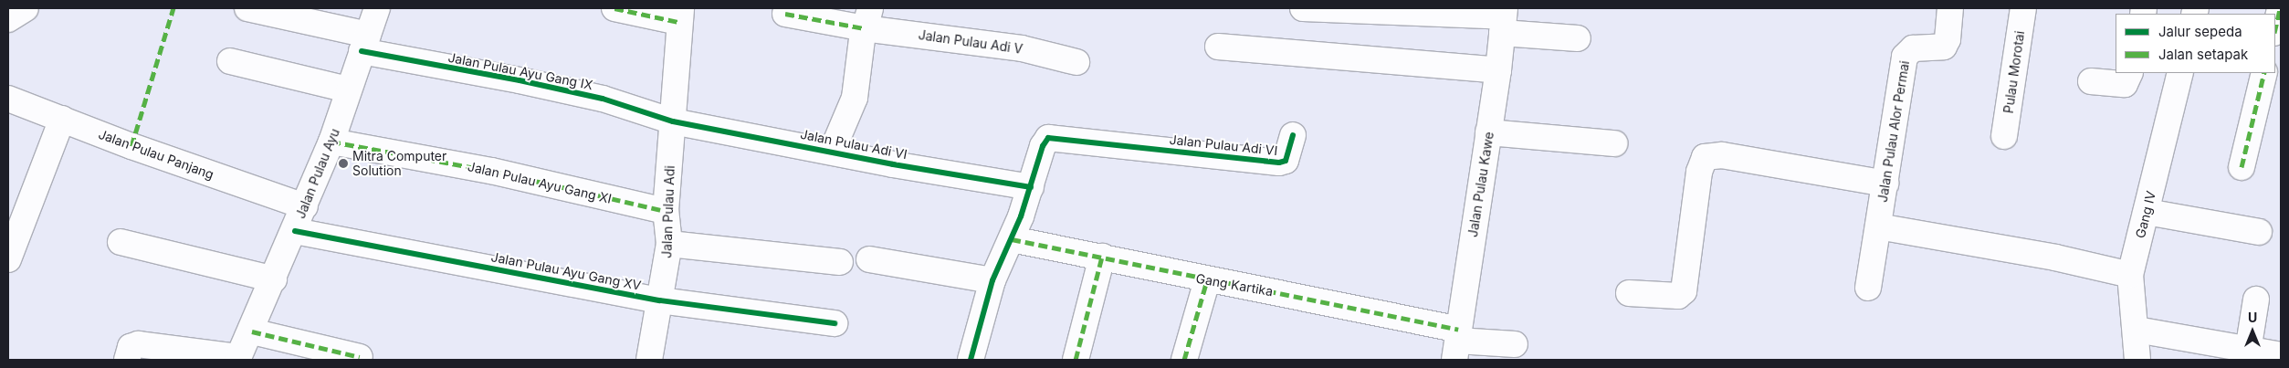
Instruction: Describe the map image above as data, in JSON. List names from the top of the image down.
{
  "streets": {
    "street": [
      "Jalan Pulau Adi V",
      "Jalan Pulau Ayu Gang IX",
      "Pulau Morotai",
      "Jalan Pulau Alor Permai",
      "Jalan Pulau Adi VI",
      "Jalan Pulau Panjang",
      "Jalan Pulau Ayu",
      "Jalan Pulau Ayu Gang XI",
      "Jalan Pulau Kawe",
      "Jalan Pulau Adi",
      "Gang IV",
      "Jalan Pulau Ayu Gang XV",
      "Gang Kartika"
    ]
  },
  "crossings": [
    ["Jalan Pulau Ayu Gang IX", "Jalan Pulau Adi VI"],
    ["Jalan Pulau Ayu Gang IX", "Jalan Pulau Ayu"],
    ["Jalan Pulau Ayu Gang IX", "Jalan Pulau Adi"],
    ["Jalan Pulau Adi VI", "Jalan Pulau Adi"],
    ["Jalan Pulau Adi VI", "Gang Kartika"],
    ["Jalan Pulau Panjang", "Jalan Pulau Ayu"],
    ["Jalan Pulau Ayu", "Jalan Pulau Ayu Gang XI"],
    ["Jalan Pulau Ayu", "Jalan Pulau Ayu Gang XV"],
    ["Jalan Pulau Ayu Gang XI", "Jalan Pulau Adi"],
    ["Jalan Pulau Kawe", "Gang Kartika"],
    ["Jalan Pulau Adi", "Jalan Pulau Ayu Gang XV"]
  ],
  "places": ["Mitra Computer Solution"],
  "legend": ["Jalur sepeda", "Jalan setapak"],
  "north": "top"
}
